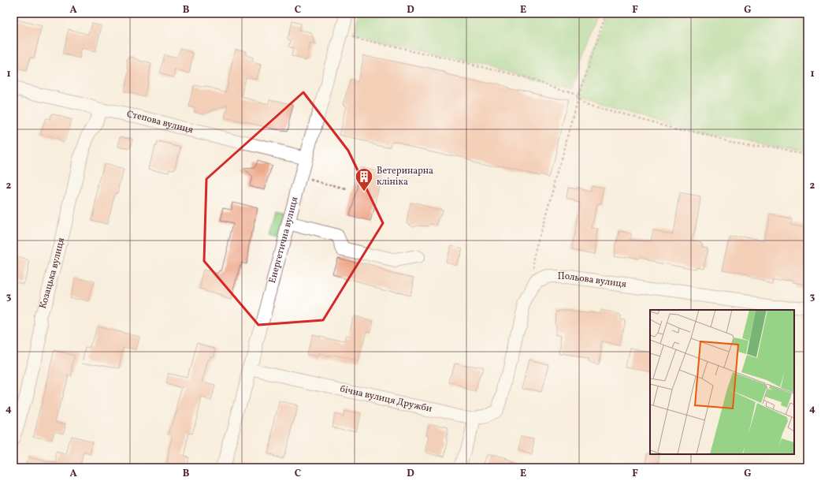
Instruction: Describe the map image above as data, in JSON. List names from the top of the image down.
{
  "streets": {
    "street": [
      "Степова вулиця",
      "Енергетична вулиця",
      "Козацька вулиця",
      "Польова вулиця",
      "бічна вулиця Дружби"
    ]
  },
  "crossings": [
    ["Степова вулиця", "Енергетична вулиця"],
    ["Степова вулиця", "Козацька вулиця"],
    ["Енергетична вулиця", "бічна вулиця Дружби"]
  ],
  "places": {
    "building": ["Ветеринарна клініка"]
  },
  "grid": {
    "columns": [
      "A",
      "B",
      "C",
      "D",
      "E",
      "F",
      "G"
    ],
    "rows": [
      "1",
      "2",
      "3",
      "4"
    ]
  }
}
